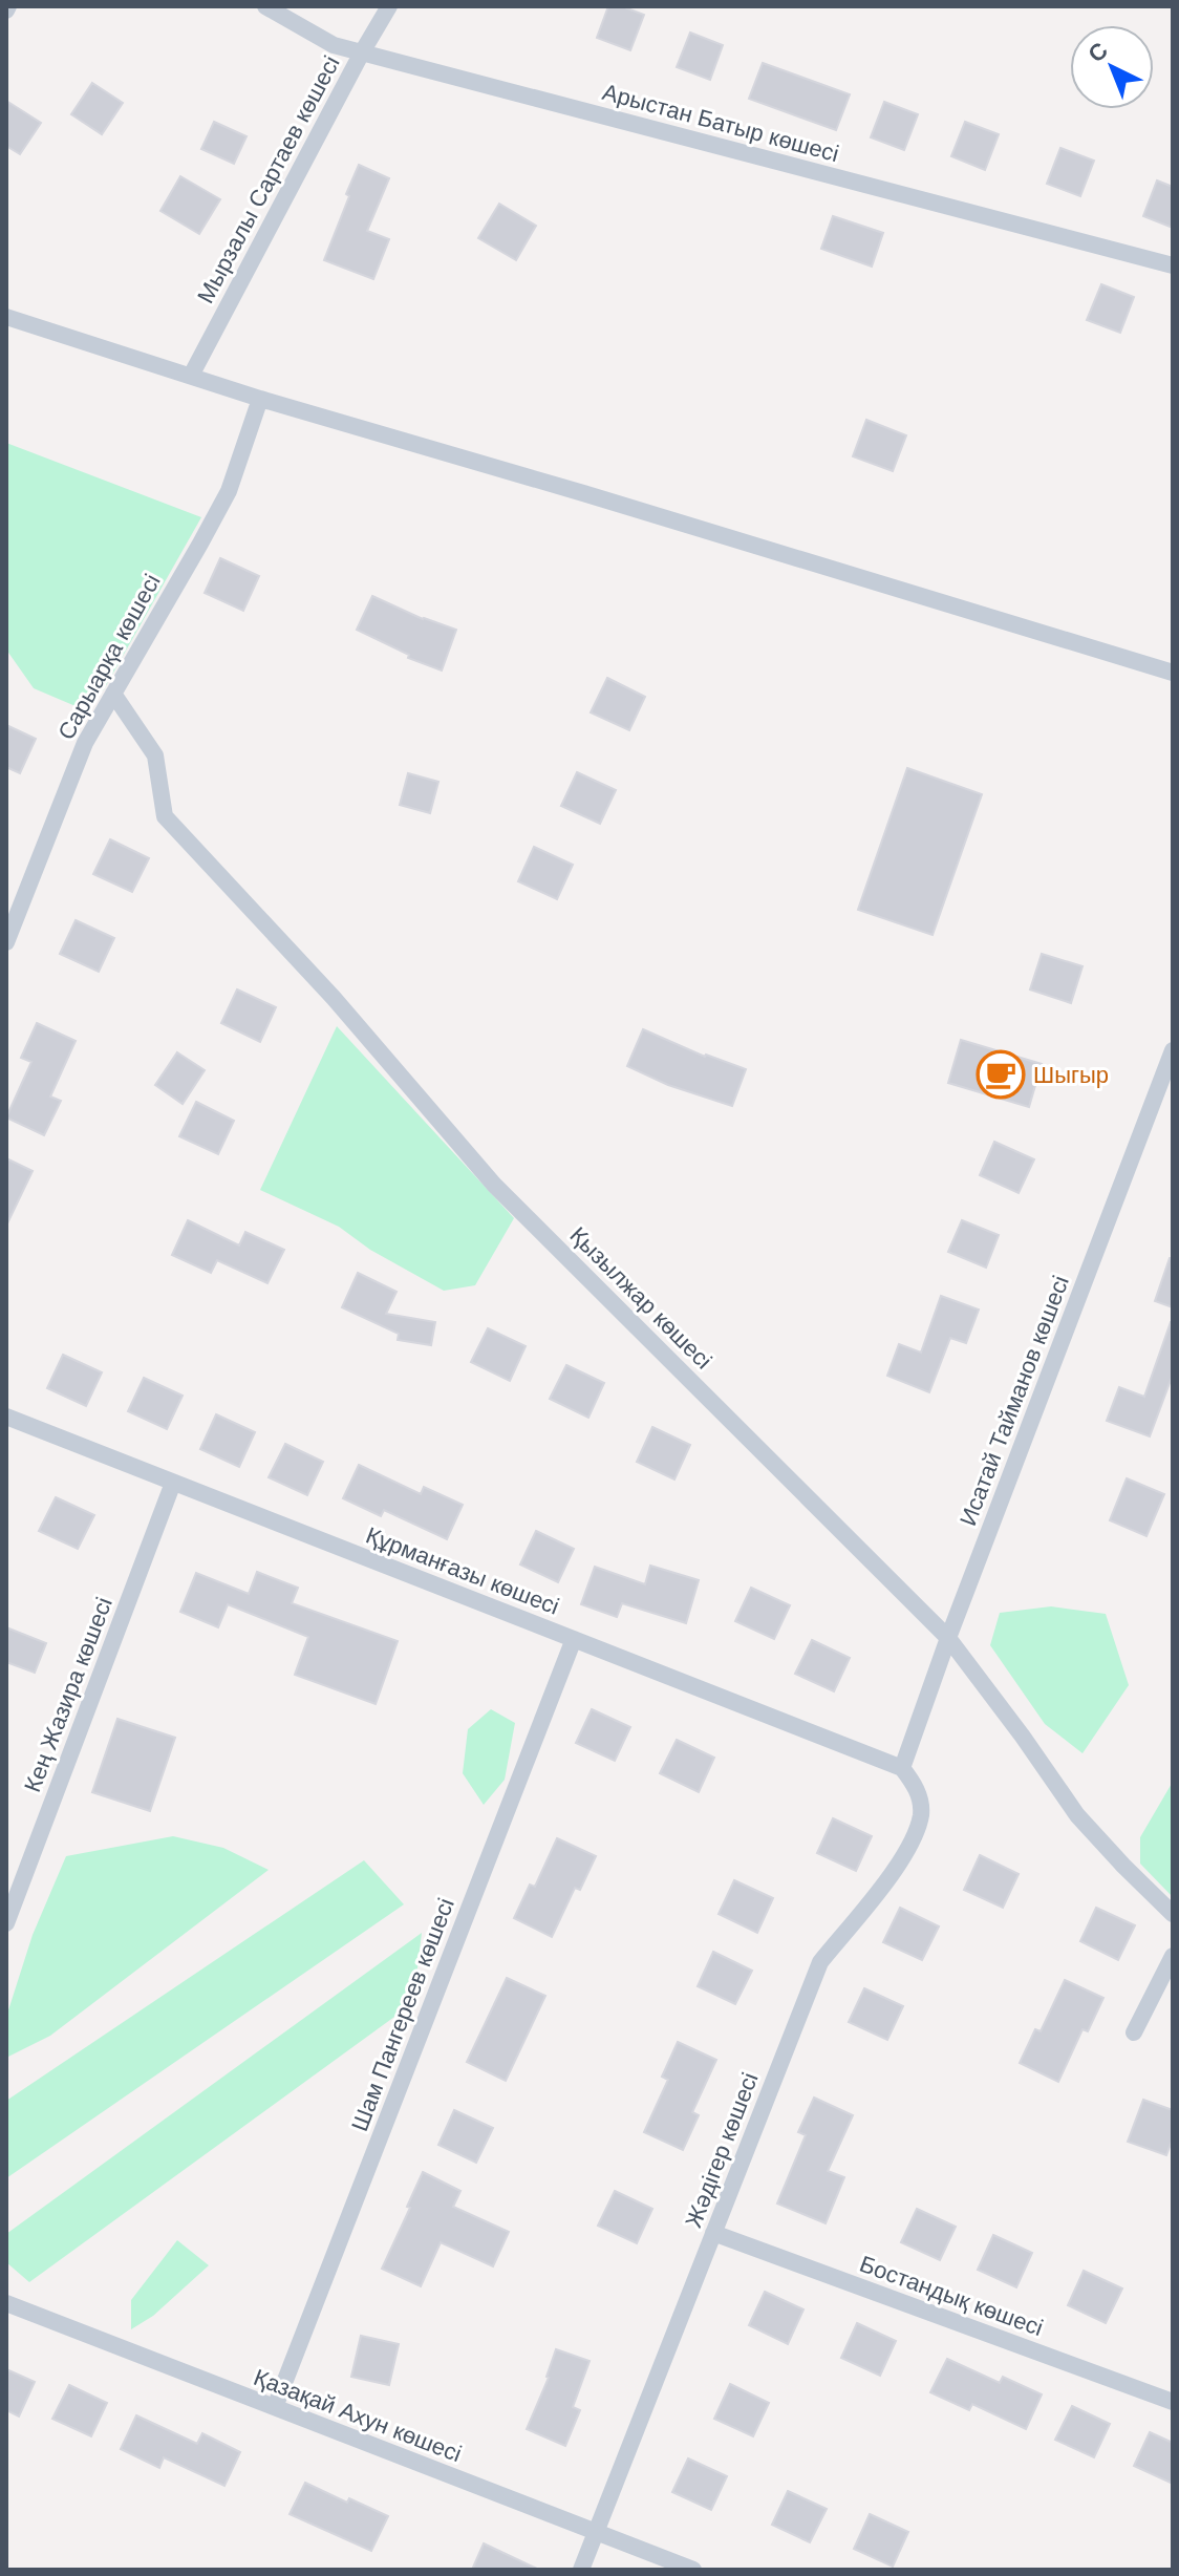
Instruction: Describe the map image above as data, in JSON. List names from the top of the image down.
{
  "streets": {
    "street": [
      "Арыстан Батыр көшесі",
      "Мырзалы Сартаев көшесі",
      "Сарыарқа көшесі",
      "Қызылжар көшесі",
      "Исатай Тайманов көшесі",
      "Құрманғазы көшесі",
      "Кең Жазира көшесі",
      "Шам Пангереев көшесі",
      "Жәдігер көшесі",
      "Бостандық көшесі",
      "Қазақай Ахун көшесі"
    ]
  },
  "crossings": [
    ["Арыстан Батыр көшесі", "Мырзалы Сартаев көшесі"],
    ["Сарыарқа көшесі", "Қызылжар көшесі"],
    ["Қызылжар көшесі", "Исатай Тайманов көшесі"],
    ["Исатай Тайманов көшесі", "Құрманғазы көшесі"],
    ["Исатай Тайманов көшесі", "Жәдігер көшесі"],
    ["Құрманғазы көшесі", "Кең Жазира көшесі"],
    ["Құрманғазы көшесі", "Шам Пангереев көшесі"],
    ["Құрманғазы көшесі", "Жәдігер көшесі"],
    ["Шам Пангереев көшесі", "Қазақай Ахун көшесі"],
    ["Жәдігер көшесі", "Бостандық көшесі"],
    ["Жәдігер көшесі", "Қазақай Ахун көшесі"]
  ],
  "places": {
    "cafe": ["Шыгыр"]
  },
  "north": "top left"
}
